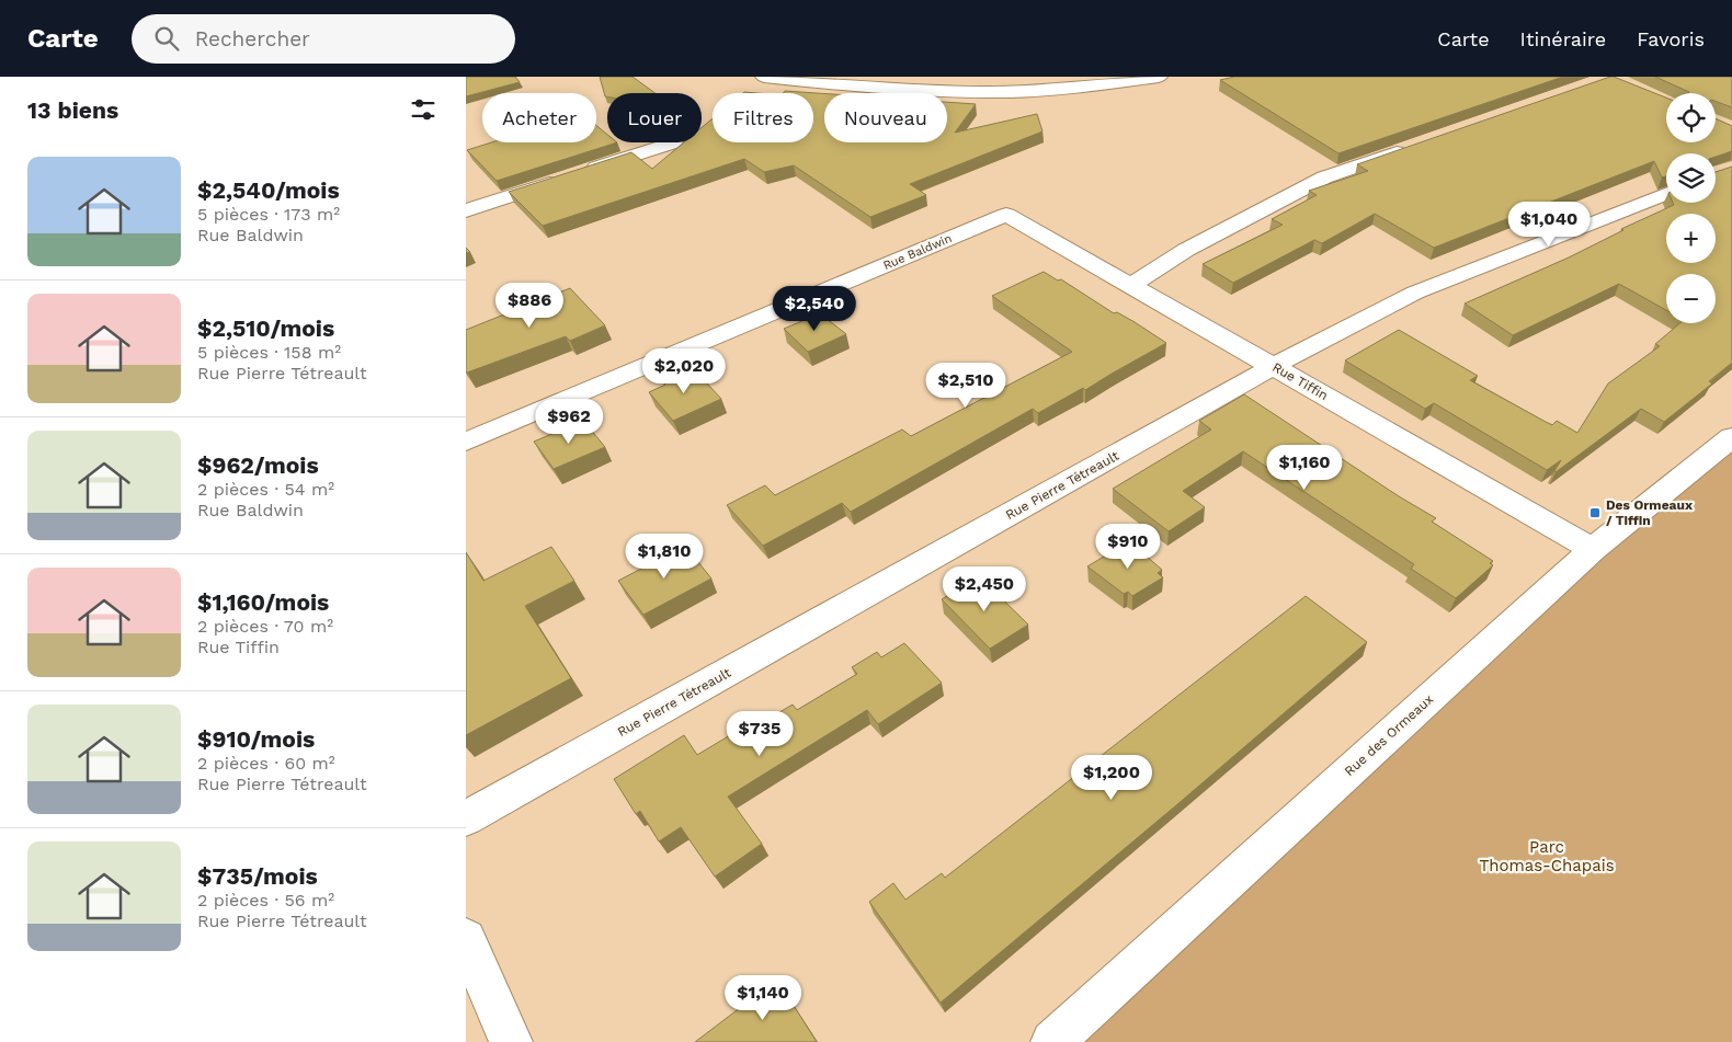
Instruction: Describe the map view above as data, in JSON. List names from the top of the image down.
{
  "streets": {
    "street": [
      "Rue Baldwin",
      "Rue Tiffin",
      "Rue Pierre Tétreault",
      "Rue des Ormeaux"
    ]
  },
  "crossings": [
    ["Rue Baldwin", "Rue Tiffin"],
    ["Rue Tiffin", "Rue Pierre Tétreault"],
    ["Rue Tiffin", "Rue des Ormeaux"]
  ],
  "parks": ["Parc Thomas-Chapais"],
  "places": {
    "transit": ["Des Ormeaux / Tiffin"]
  },
  "page": {
    "header": "Carte",
    "search": "Rechercher",
    "nav": ["Carte", "Itinéraire", "Favoris"],
    "heading": "13 biens",
    "map_buttons": ["+", "−"],
    "chip": [
      "Acheter",
      "Louer",
      "Filtres",
      "Nouveau"
    ],
    "list": [
      {
        "name": "$2,540/mois",
        "note": "5 pièces · 173 m² · Rue Baldwin"
      },
      {
        "name": "$2,510/mois",
        "note": "5 pièces · 158 m² · Rue Pierre Tétreault"
      },
      {
        "name": "$962/mois",
        "note": "2 pièces · 54 m² · Rue Baldwin"
      },
      {
        "name": "$1,160/mois",
        "note": "2 pièces · 70 m² · Rue Tiffin"
      },
      {
        "name": "$910/mois",
        "note": "2 pièces · 60 m² · Rue Pierre Tétreault"
      },
      {
        "name": "$735/mois",
        "note": "2 pièces · 56 m² · Rue Pierre Tétreault"
      }
    ],
    "price": [
      "$1,040",
      "$886",
      "$2,540",
      "$2,020",
      "$2,510",
      "$962",
      "$1,160",
      "$910",
      "$1,810",
      "$2,450",
      "$735",
      "$1,200",
      "$1,140"
    ]
  }
}
